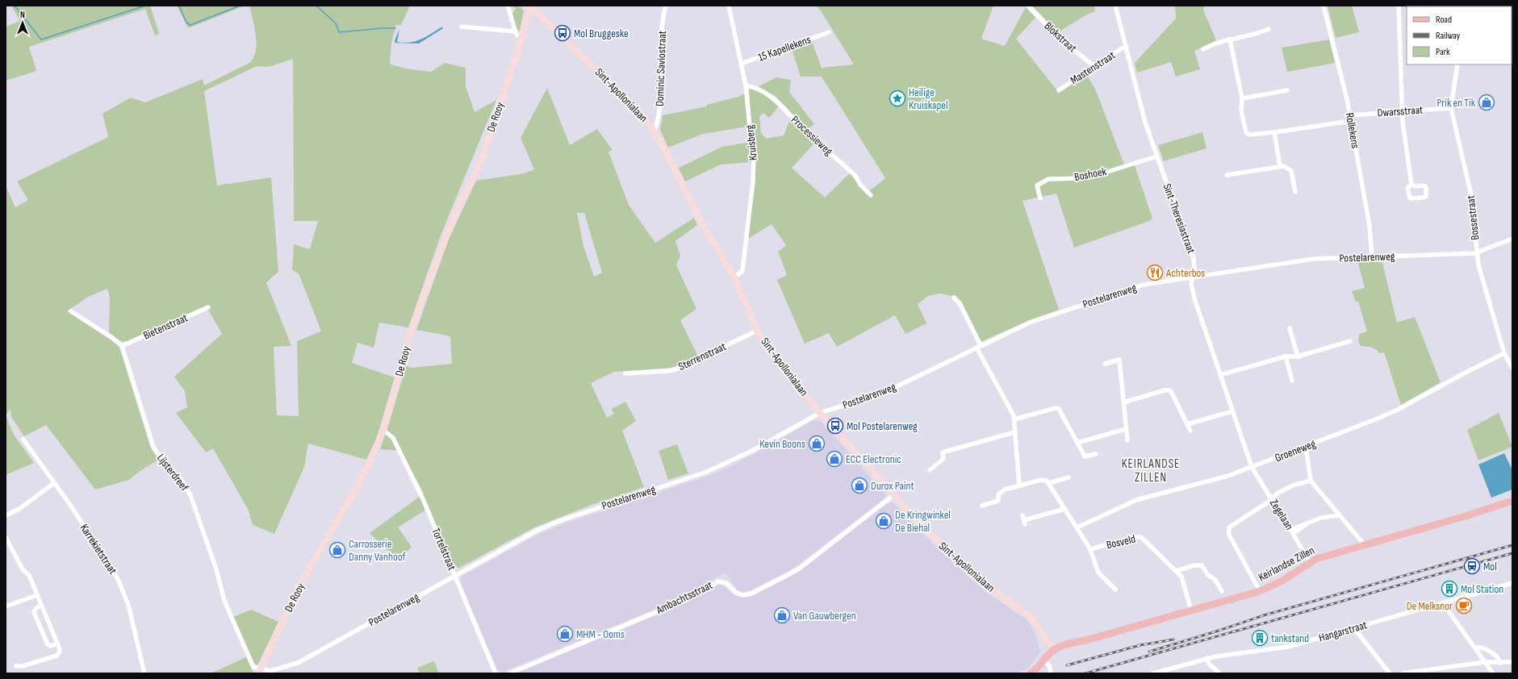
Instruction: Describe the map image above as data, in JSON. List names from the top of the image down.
{
  "streets": {
    "main road": ["Keirlandse Zillen"],
    "street": [
      "Blokstraat",
      "15 Kapellekens",
      "Mastenstraat",
      "Dominic Saviostraat",
      "Sint-Apollonialaan",
      "Dwarsstraat",
      "De Rooy",
      "Rollekens",
      "Processieweg",
      "Kruisberg",
      "Boshoek",
      "Bossestraat",
      "Sint-Theresiastraat",
      "Postelarenweg",
      "Bietenstraat",
      "Sterrenstraat",
      "Groeneweg",
      "Lijsterdreef",
      "Zegelaan",
      "Bosveld",
      "Karrekietstraat",
      "Tortelstraat",
      "Ambachtsstraat",
      "Hangarstraat"
    ]
  },
  "crossings": [
    ["Blokstraat", "Mastenstraat"],
    ["15 Kapellekens", "Kruisberg"],
    ["Mastenstraat", "Sint-Theresiastraat"],
    ["Dominic Saviostraat", "Sint-Apollonialaan"],
    ["Sint-Apollonialaan", "De Rooy"],
    ["Sint-Apollonialaan", "Kruisberg"],
    ["Sint-Apollonialaan", "Postelarenweg"],
    ["Sint-Apollonialaan", "Sterrenstraat"],
    ["Sint-Apollonialaan", "Keirlandse Zillen"],
    ["Sint-Apollonialaan", "Ambachtsstraat"],
    ["Dwarsstraat", "Rollekens"],
    ["Dwarsstraat", "Bossestraat"],
    ["De Rooy", "Postelarenweg"],
    ["De Rooy", "Lijsterdreef"],
    ["De Rooy", "Tortelstraat"],
    ["Rollekens", "Postelarenweg"],
    ["Processieweg", "Kruisberg"],
    ["Boshoek", "Sint-Theresiastraat"],
    ["Bossestraat", "Postelarenweg"],
    ["Bossestraat", "Groeneweg"],
    ["Sint-Theresiastraat", "Postelarenweg"],
    ["Sint-Theresiastraat", "Groeneweg"],
    ["Sint-Theresiastraat", "Zegelaan"],
    ["Postelarenweg", "Lijsterdreef"],
    ["Postelarenweg", "Tortelstraat"],
    ["Bietenstraat", "Lijsterdreef"],
    ["Groeneweg", "Zegelaan"],
    ["Groeneweg", "Bosveld"],
    ["Zegelaan", "Keirlandse Zillen"],
    ["Bosveld", "Keirlandse Zillen"]
  ],
  "districts": ["KEIRLANDSE ZILLEN"],
  "places": {
    "bus stop": ["Mol Bruggeske", "Mol Postelarenweg"],
    "place": ["Heilige Kruiskapel"],
    "shop": [
      "Prik en Tik",
      "Kevin Boons",
      "ECC Electronic",
      "Durox Paint",
      "De Kringwinkel De Biehal",
      "Carrosserie Danny Vanhoof",
      "Van Gauwbergen",
      "MHM - Ooms"
    ],
    "restaurant": ["Achterbos"],
    "station": ["Mol"],
    "building": ["Mol Station", "tankstand"],
    "cafe": ["De Melksnor"]
  },
  "legend": ["Road", "Railway", "Park"],
  "north": "top"
}
